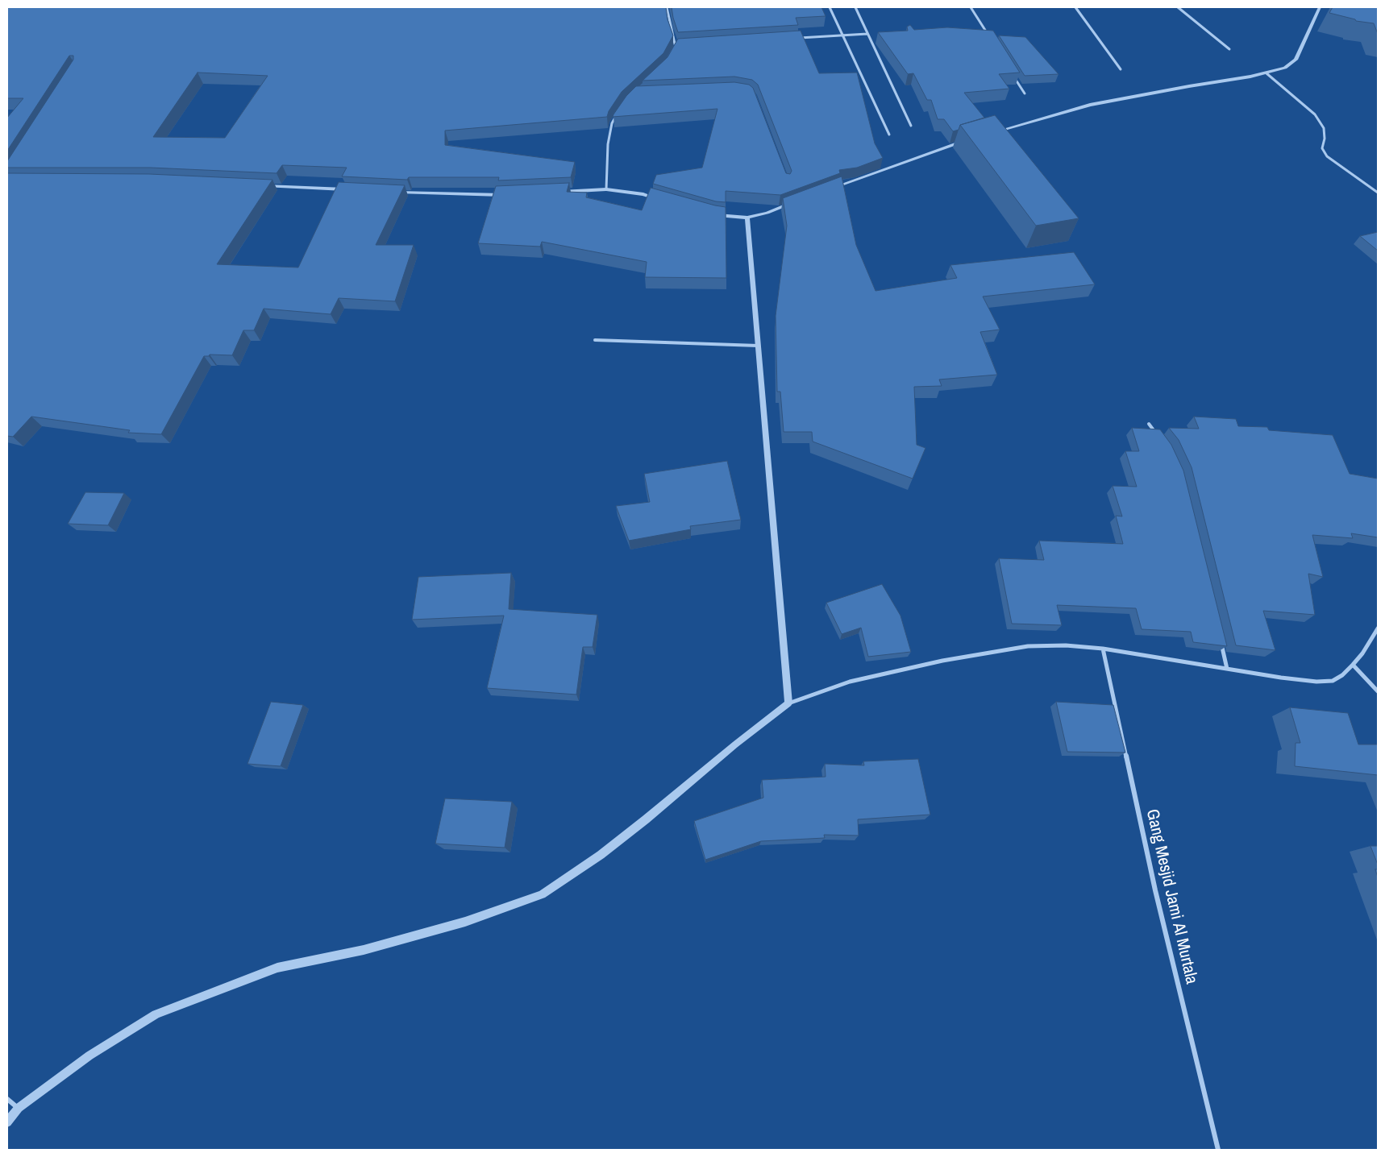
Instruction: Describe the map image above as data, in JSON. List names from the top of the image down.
{
  "streets": {
    "street": ["Gang Mesjid Jami Al Murtala"]
  }
}
